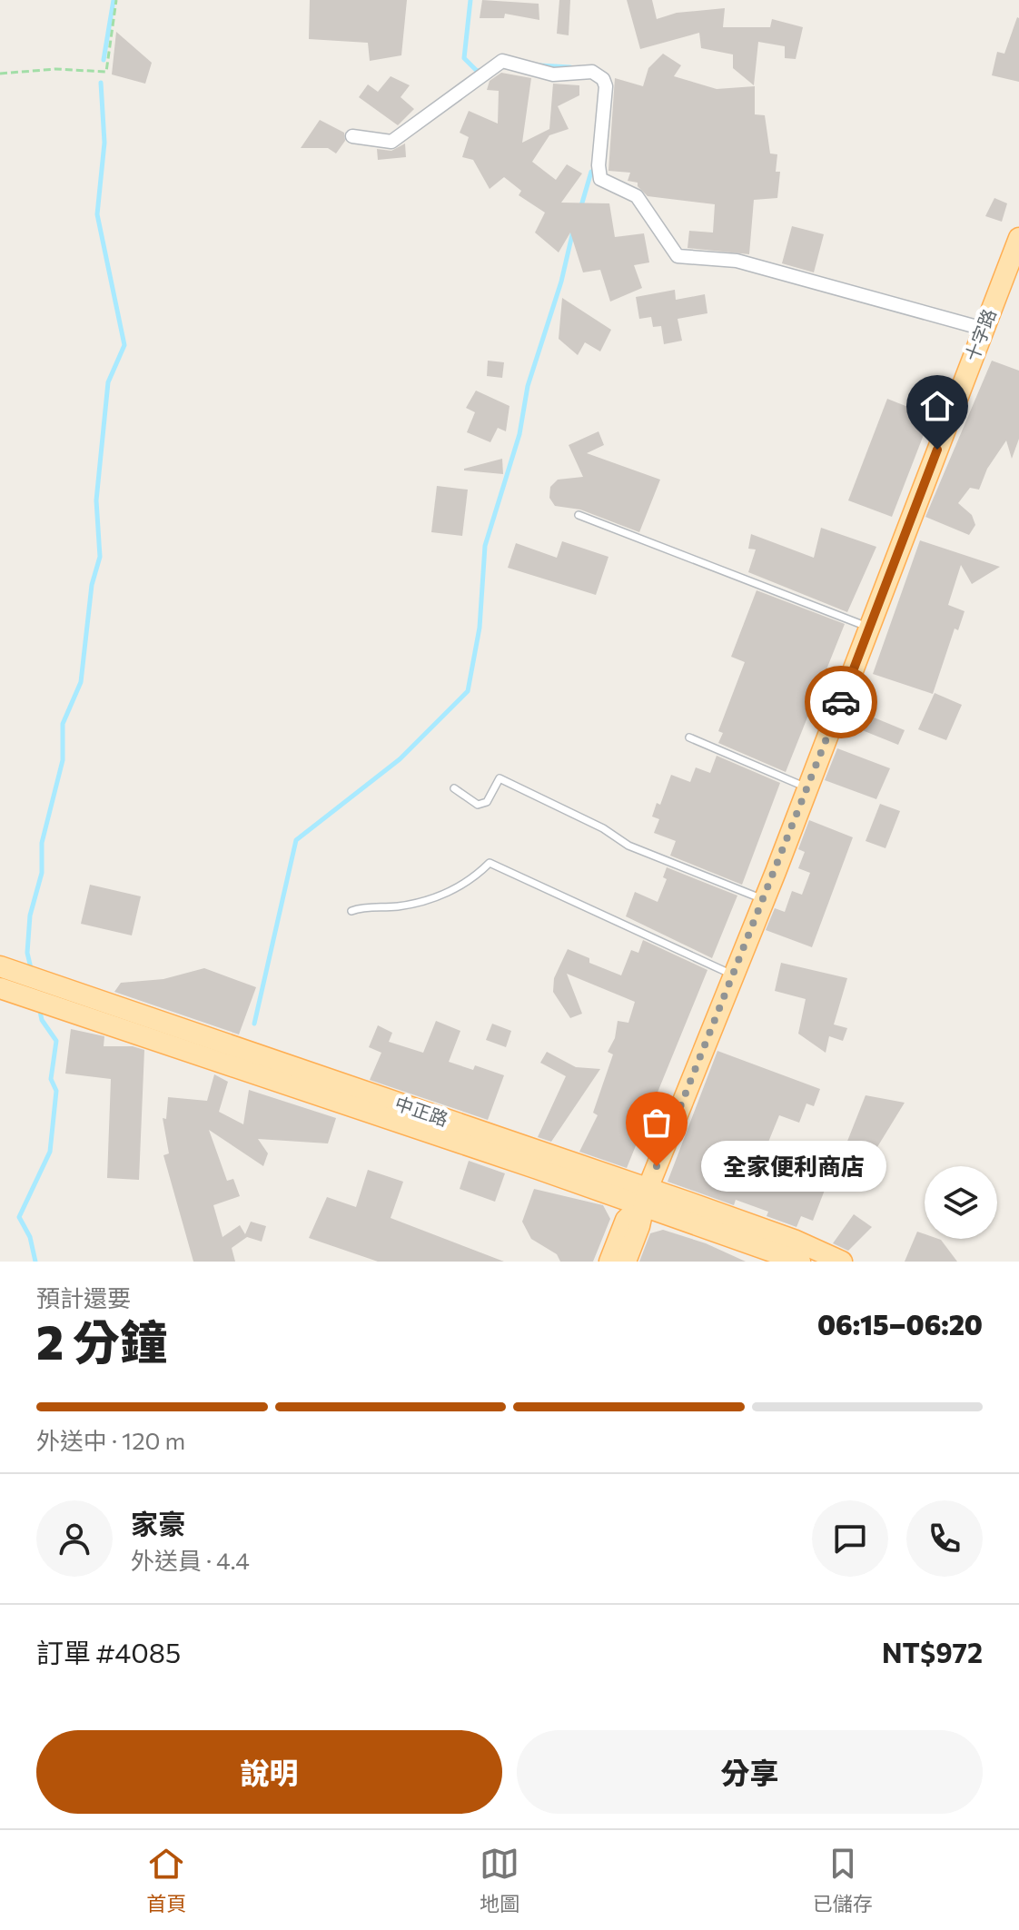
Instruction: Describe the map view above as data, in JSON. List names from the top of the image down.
{
  "streets": {
    "main road": ["十字路", "中正路"]
  },
  "crossings": [
    ["十字路", "中正路"]
  ],
  "places": ["全家便利商店"],
  "page": {
    "bubble": "全家便利商店",
    "heading": ["2 分鐘", "預計還要", "06:15–06:20"],
    "panel": [
      "家豪",
      "外送員 · 4.4",
      "訂單 #4085",
      "NT$972"
    ],
    "bar": "外送中 · 120 m",
    "buttons": ["說明", "分享"],
    "tabs": ["首頁", "地圖", "已儲存"]
  }
}
